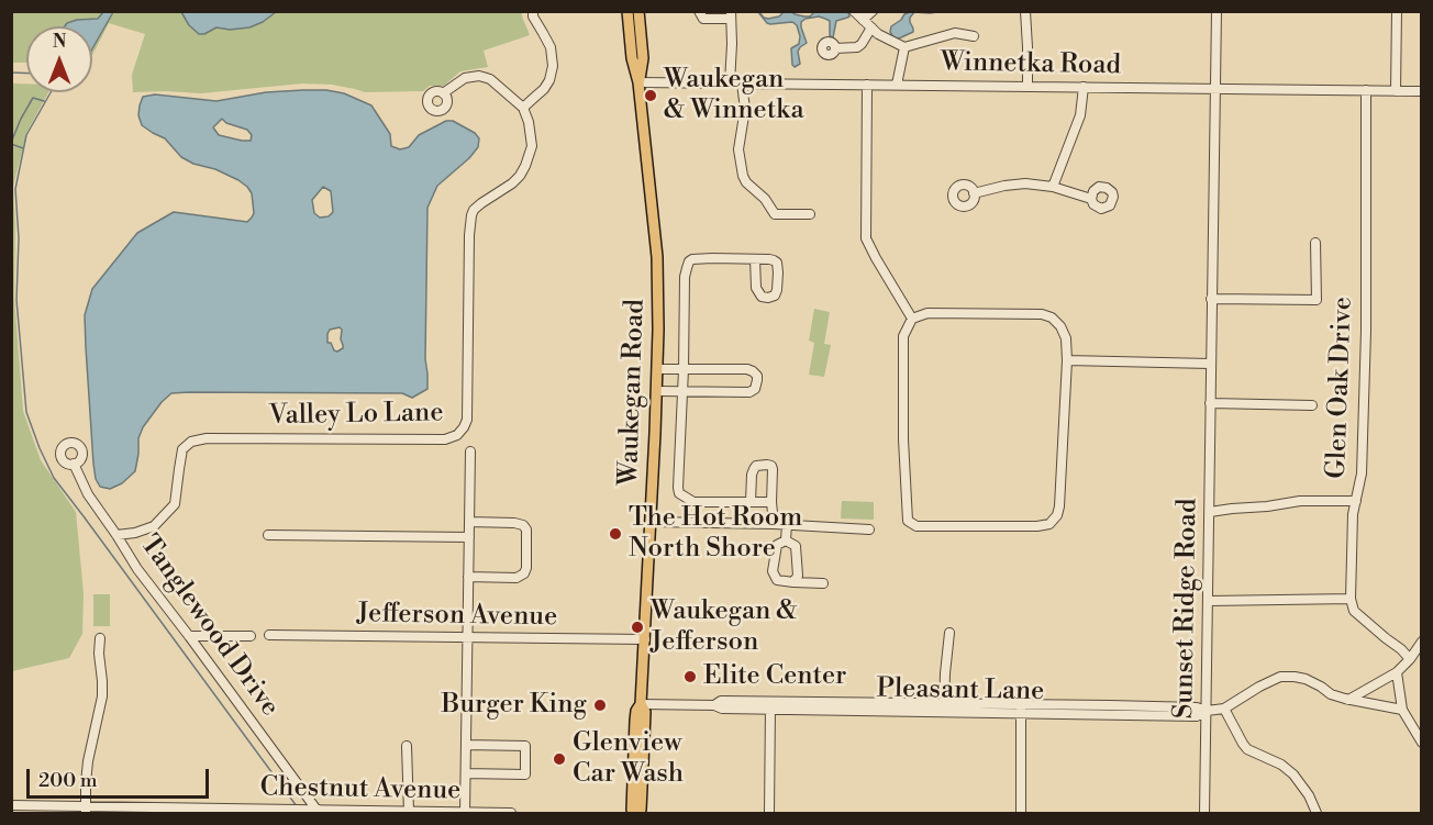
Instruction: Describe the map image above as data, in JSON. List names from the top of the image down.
{
  "streets": {
    "main road": ["Waukegan Road"],
    "street": [
      "Winnetka Road",
      "Glen Oak Drive",
      "Valley Lo Lane",
      "Sunset Ridge Road",
      "Jefferson Avenue",
      "Tanglewood Drive",
      "Pleasant Lane",
      "Chestnut Avenue"
    ]
  },
  "crossings": [
    ["Winnetka Road", "Glen Oak Drive"],
    ["Winnetka Road", "Waukegan Road"],
    ["Winnetka Road", "Sunset Ridge Road"],
    ["Waukegan Road", "Jefferson Avenue"],
    ["Waukegan Road", "Pleasant Lane"],
    ["Valley Lo Lane", "Tanglewood Drive"],
    ["Sunset Ridge Road", "Pleasant Lane"],
    ["Tanglewood Drive", "Chestnut Avenue"]
  ],
  "places": [
    "Waukegan & Winnetka",
    "The Hot Room North Shore",
    "Waukegan & Jefferson",
    "Elite Center",
    "Burger King",
    "Glenview Car Wash"
  ],
  "scale_bar": "200 m",
  "north": "top"
}
